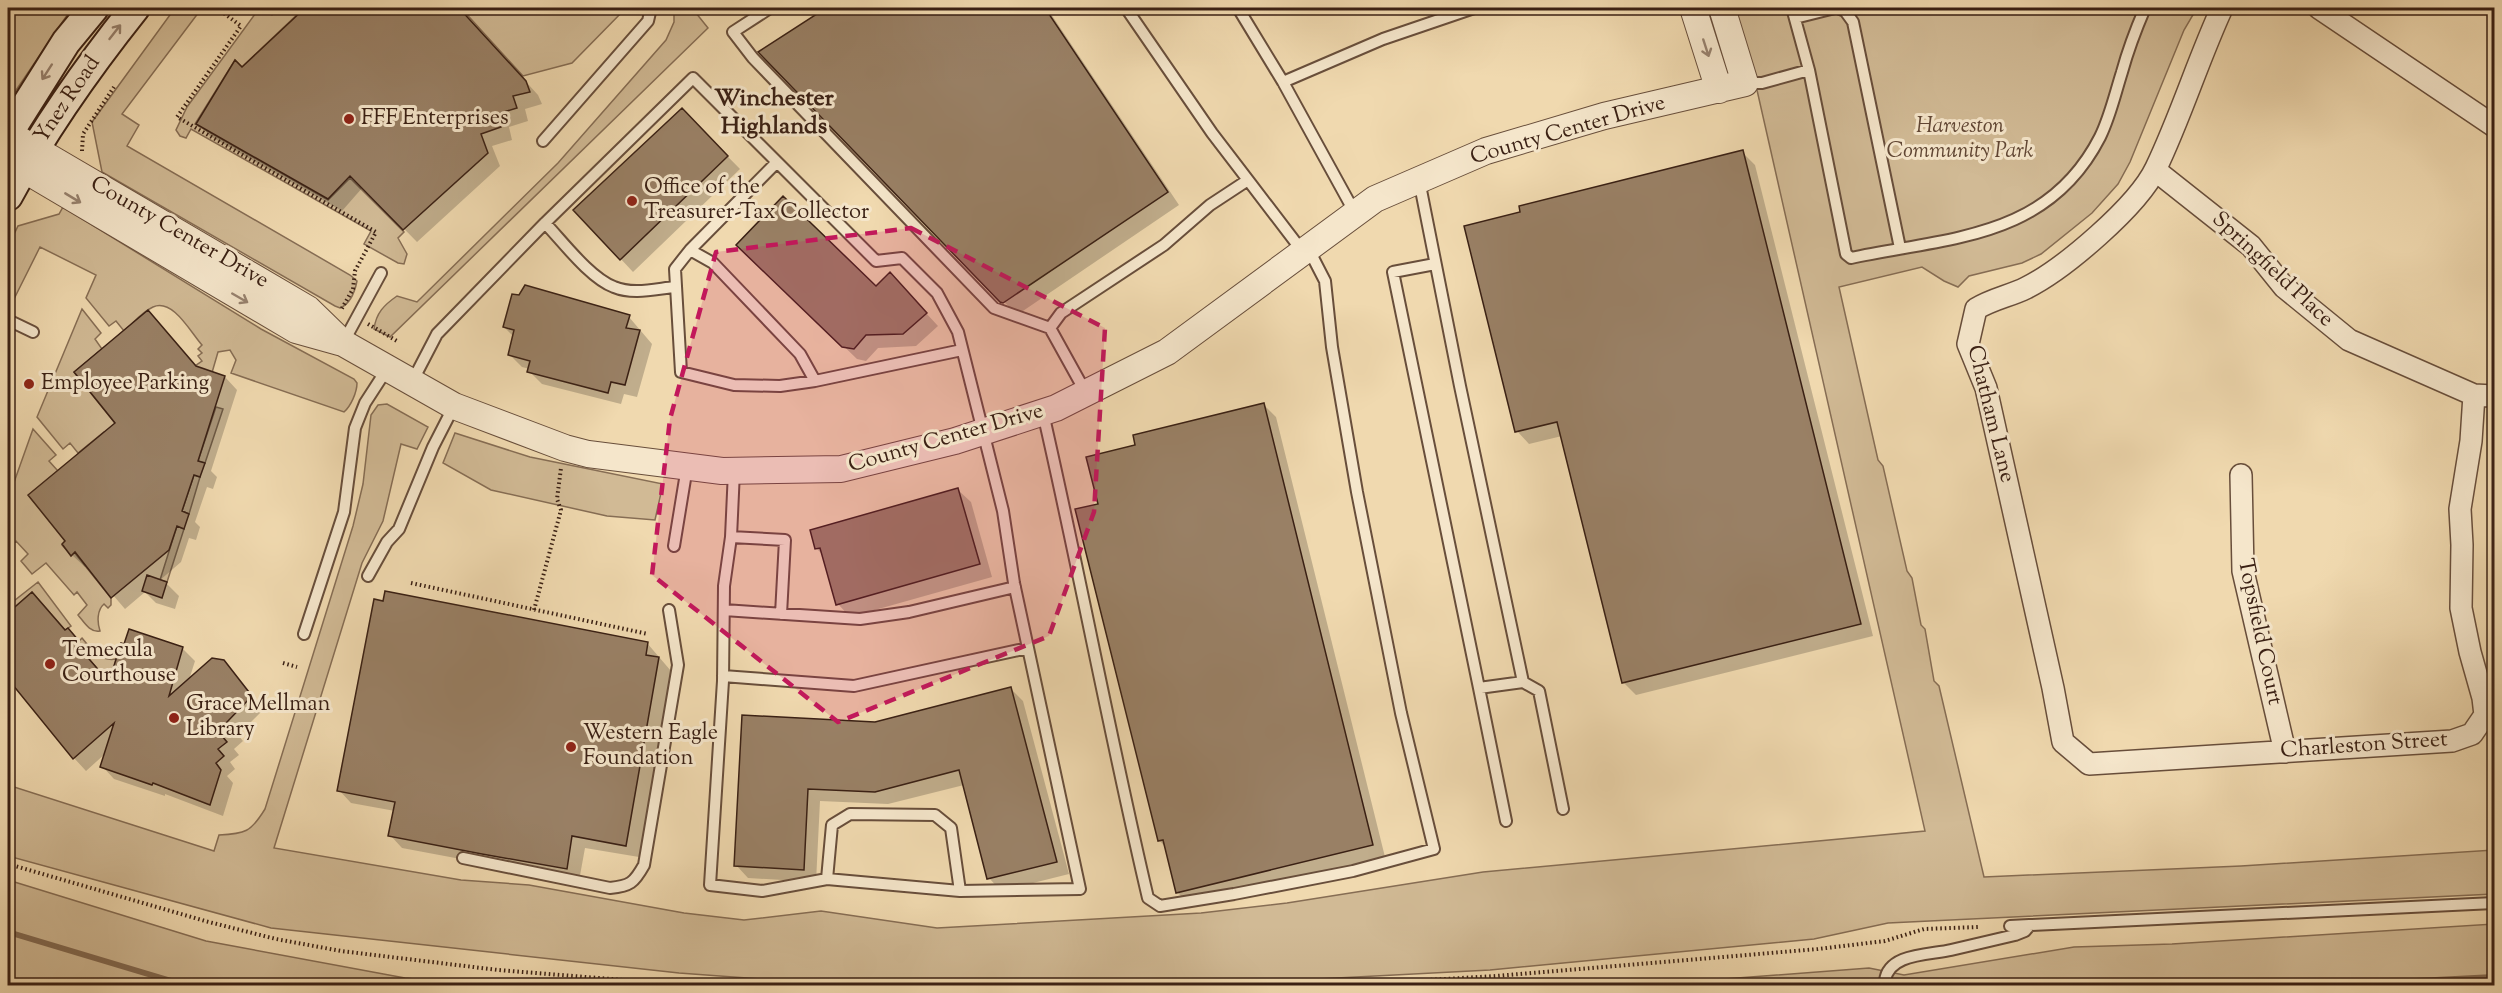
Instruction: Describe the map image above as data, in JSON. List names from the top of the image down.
{
  "streets": {
    "main road": ["Ynez Road"],
    "street": [
      "County Center Drive",
      "Springfield Place",
      "Chatham Lane",
      "Topsfield Court",
      "Charleston Street"
    ]
  },
  "crossings": [
    ["Ynez Road", "County Center Drive"],
    ["Springfield Place", "Chatham Lane"],
    ["Springfield Place", "Charleston Street"],
    ["Chatham Lane", "Charleston Street"],
    ["Topsfield Court", "Charleston Street"]
  ],
  "districts": ["Winchester Highlands"],
  "parks": ["Harveston Community Park"],
  "places": [
    "FFF Enterprises",
    "Office of the Treasurer-Tax Collector",
    "Employee Parking",
    "Temecula Courthouse",
    "Grace Mellman Library",
    "Western Eagle Foundation"
  ]
}
